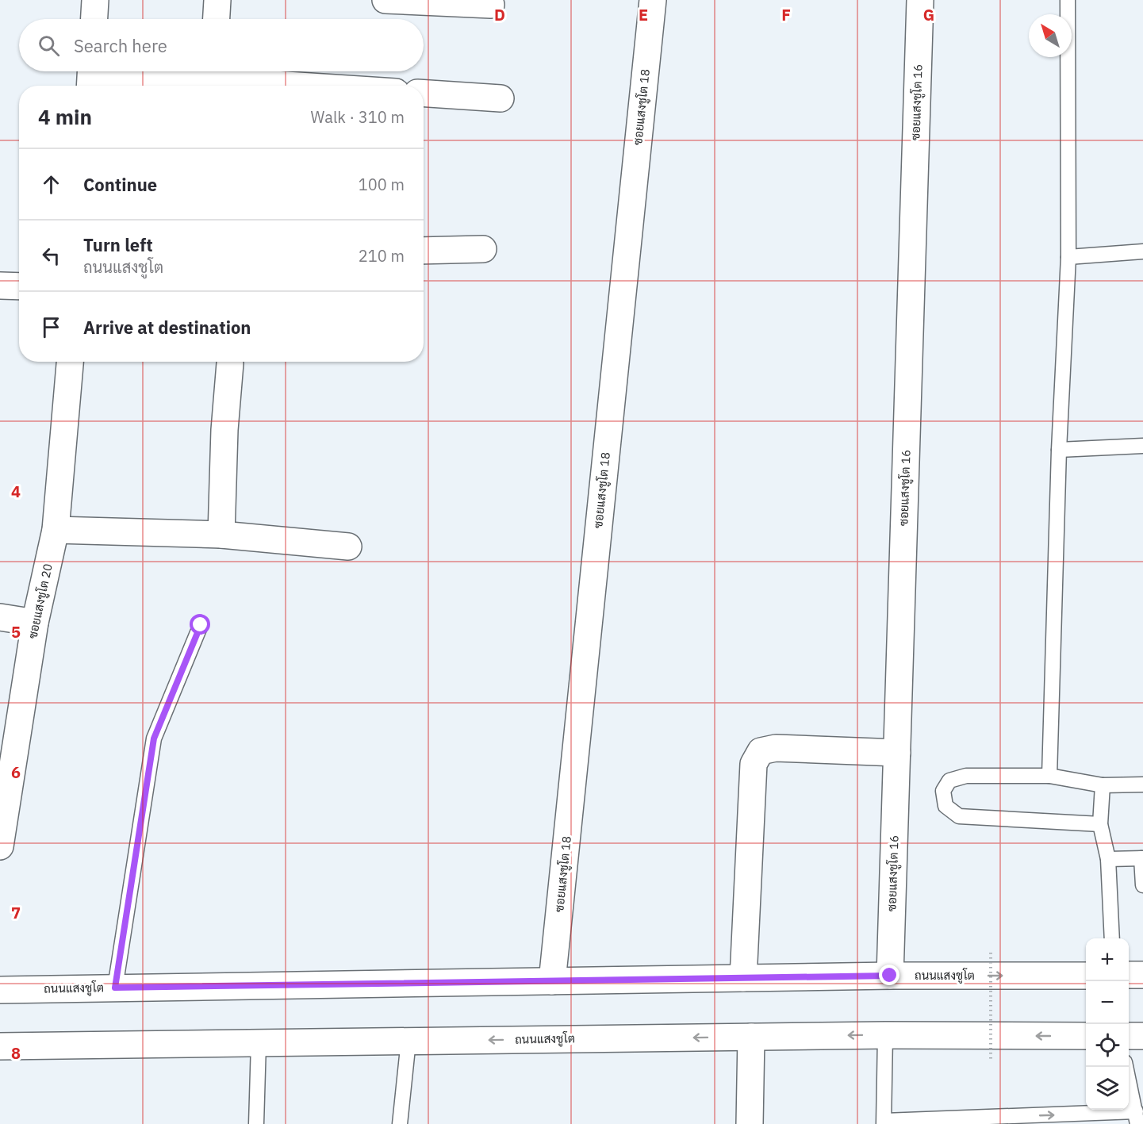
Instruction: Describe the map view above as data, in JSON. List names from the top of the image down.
{
  "streets": {
    "street": [
      "ซอยแสงชูโต 16",
      "ซอยแสงชูโต 18",
      "ซอยแสงชูโต 20",
      "ถนนแสงชูโต"
    ]
  },
  "crossings": [
    ["ซอยแสงชูโต 16", "ถนนแสงชูโต"],
    ["ซอยแสงชูโต 18", "ถนนแสงชูโต"]
  ],
  "north": "top left",
  "page": {
    "search": "Search here",
    "heading": ["4 min", "Walk · 310 m"],
    "list": [
      ["Continue", "100 m"],
      ["Turn left", "ถนนแสงชูโต", "210 m"],
      "Arrive at destination"
    ],
    "map_buttons": ["+", "−"]
  },
  "grid": {
    "columns": [
      "D",
      "E",
      "F",
      "G"
    ],
    "rows": [
      "4",
      "5",
      "6",
      "7",
      "8"
    ]
  }
}
